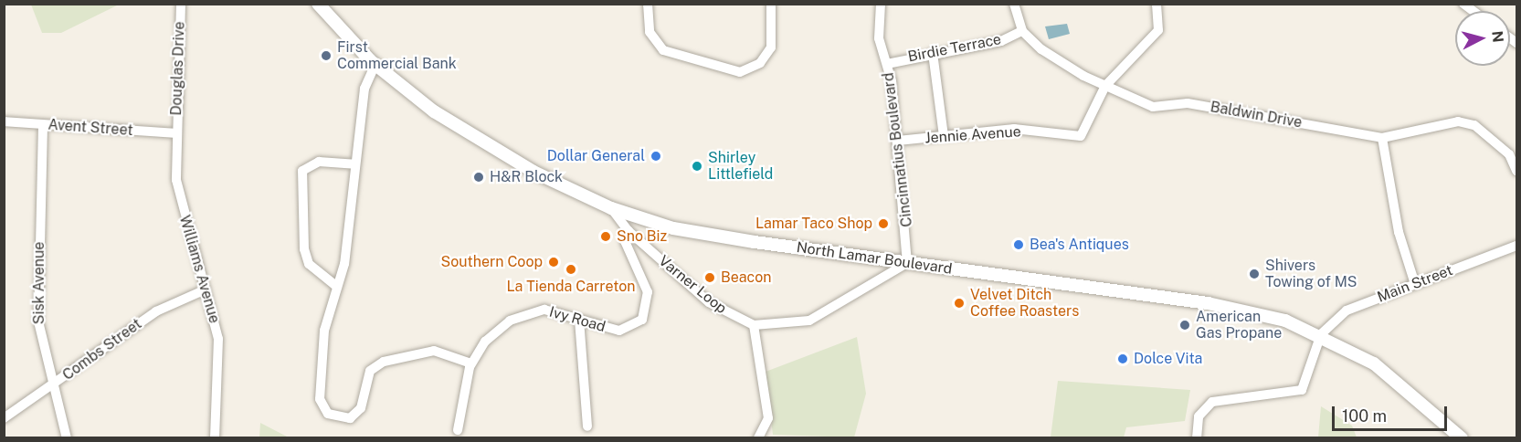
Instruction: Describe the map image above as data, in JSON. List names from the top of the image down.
{
  "streets": {
    "street": [
      "Birdie Terrace",
      "Douglas Drive",
      "Baldwin Drive",
      "Avent Street",
      "Jennie Avenue",
      "Cincinnatius Boulevard",
      "North Lamar Boulevard",
      "Williams Avenue",
      "Sisk Avenue",
      "Main Street",
      "Varner Loop",
      "Ivy Road",
      "Combs Street"
    ]
  },
  "crossings": [
    ["Birdie Terrace", "Baldwin Drive"],
    ["Birdie Terrace", "Cincinnatius Boulevard"],
    ["Douglas Drive", "Avent Street"],
    ["Douglas Drive", "Williams Avenue"],
    ["Baldwin Drive", "Jennie Avenue"],
    ["Avent Street", "Williams Avenue"],
    ["Avent Street", "Sisk Avenue"],
    ["Jennie Avenue", "Cincinnatius Boulevard"],
    ["Cincinnatius Boulevard", "North Lamar Boulevard"],
    ["North Lamar Boulevard", "Main Street"],
    ["North Lamar Boulevard", "Varner Loop"],
    ["Williams Avenue", "Combs Street"],
    ["Sisk Avenue", "Combs Street"],
    ["Varner Loop", "Ivy Road"]
  ],
  "places": [
    "First Commercial Bank",
    "Dollar General",
    "Shirley Littlefield",
    "H&R Block",
    "Lamar Taco Shop",
    "Sno Biz",
    "Bea's Antiques",
    "Southern Coop",
    "La Tienda Carreton",
    "Shivers Towing of MS",
    "Beacon",
    "Velvet Ditch Coffee Roasters",
    "American Gas Propane",
    "Dolce Vita"
  ],
  "scale_bar": "100 m",
  "north": "right"
}
